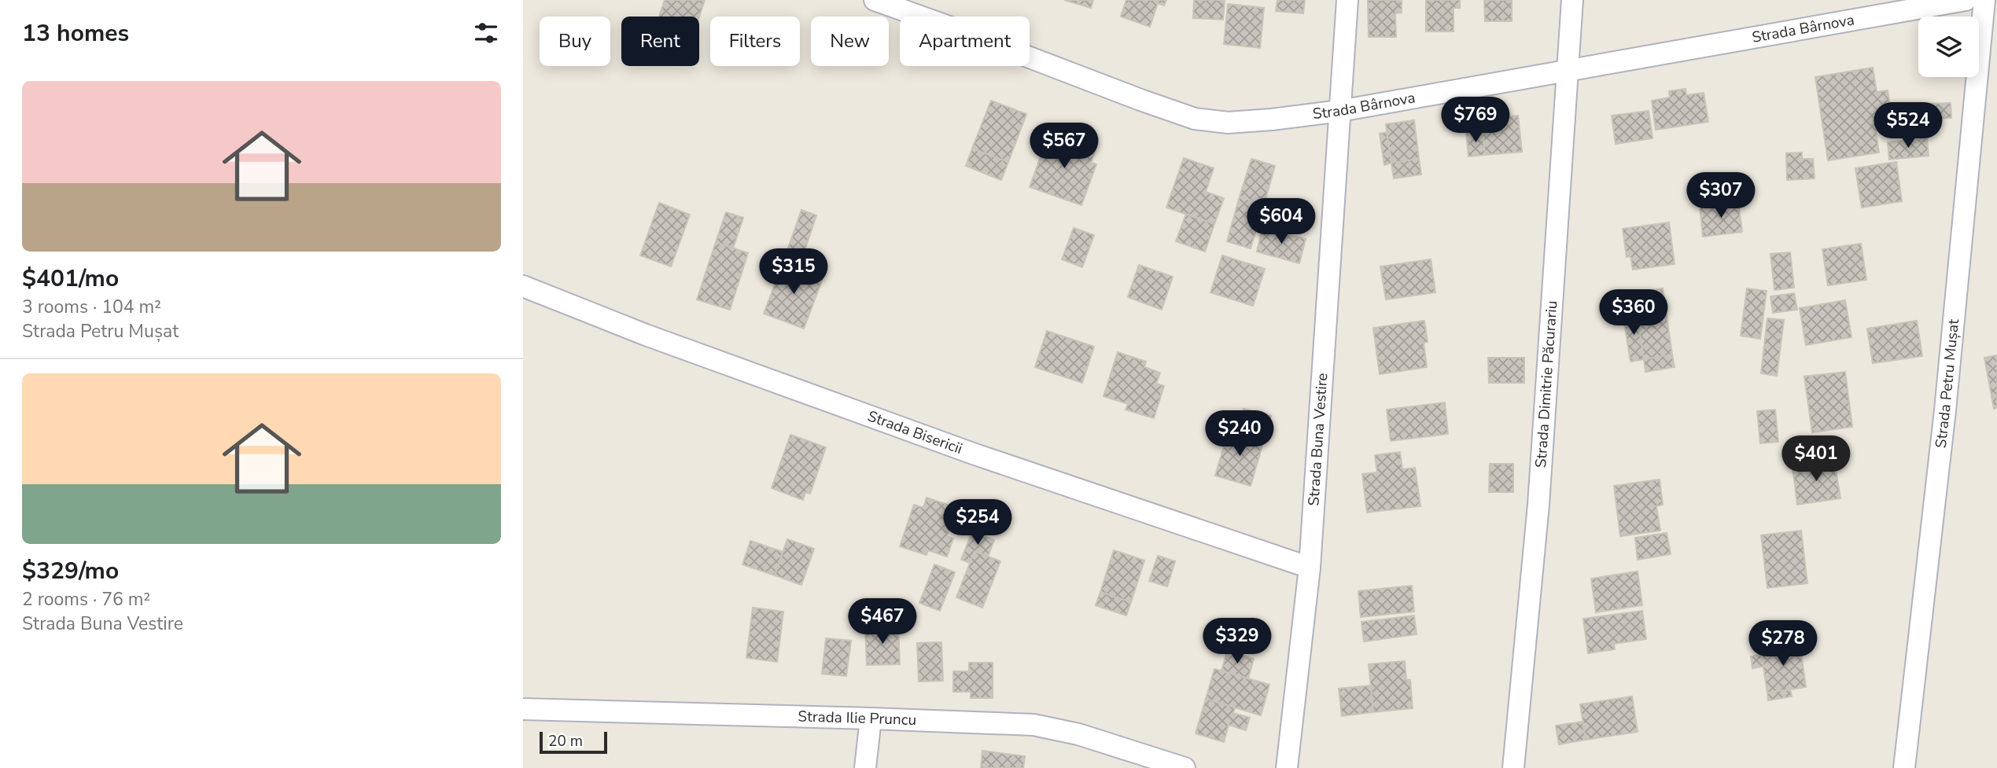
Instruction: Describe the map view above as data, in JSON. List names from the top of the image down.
{
  "streets": {
    "street": [
      "Strada Bârnova",
      "Strada Dimitrie Păcurariu",
      "Strada Petru Mușat",
      "Strada Bisericii",
      "Strada Buna Vestire",
      "Strada Ilie Pruncu"
    ]
  },
  "crossings": [
    ["Strada Bârnova", "Strada Dimitrie Păcurariu"],
    ["Strada Bârnova", "Strada Buna Vestire"],
    ["Strada Bisericii", "Strada Buna Vestire"]
  ],
  "scale_bar": "20 m",
  "page": {
    "heading": "13 homes",
    "chip": [
      "Buy",
      "Rent",
      "Filters",
      "New",
      "Apartment"
    ],
    "list": [
      {
        "name": "$401/mo",
        "note": "3 rooms · 104 m² · Strada Petru Mușat"
      },
      {
        "name": "$329/mo",
        "note": "2 rooms · 76 m² · Strada Buna Vestire"
      }
    ],
    "price": [
      "$769",
      "$524",
      "$567",
      "$307",
      "$604",
      "$315",
      "$360",
      "$240",
      "$401",
      "$254",
      "$467",
      "$329",
      "$278"
    ],
    "scale": "20 m"
  }
}
